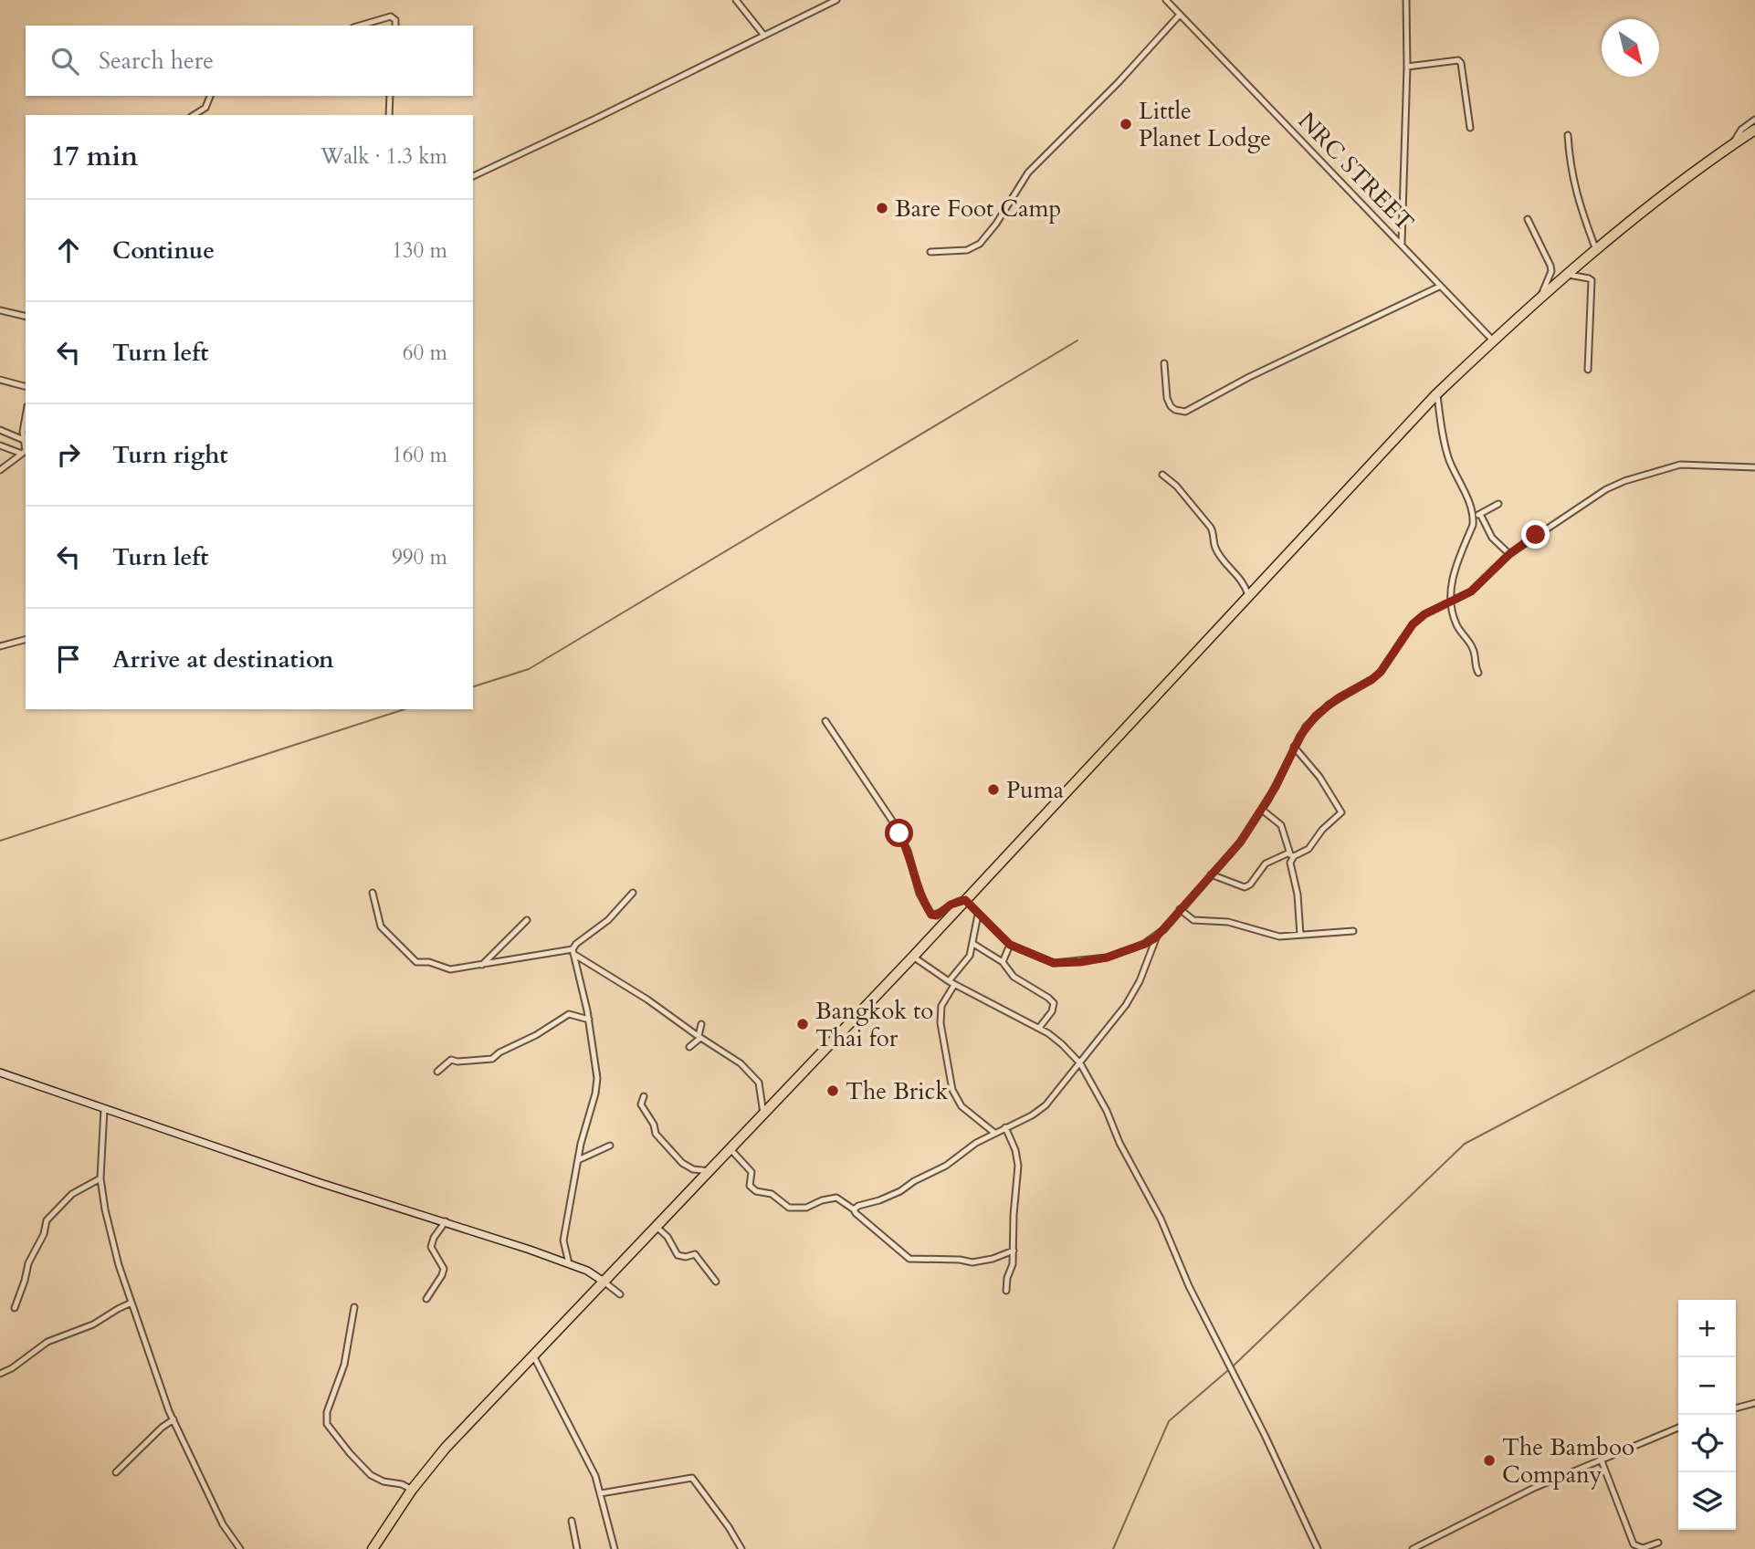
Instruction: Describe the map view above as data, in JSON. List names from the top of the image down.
{
  "streets": {
    "street": ["NRC STREET"]
  },
  "places": [
    "Little Planet Lodge",
    "Bare Foot Camp",
    "Puma",
    "Bangkok to Thai for",
    "The Brick",
    "The Bamboo Company"
  ],
  "north": "bottom right",
  "page": {
    "search": "Search here",
    "heading": ["17 min", "Walk · 1.3 km"],
    "list": [
      ["Continue", "130 m"],
      ["Turn left", "60 m"],
      ["Turn right", "160 m"],
      ["Turn left", "990 m"],
      "Arrive at destination"
    ],
    "map_buttons": ["+", "−"]
  }
}
